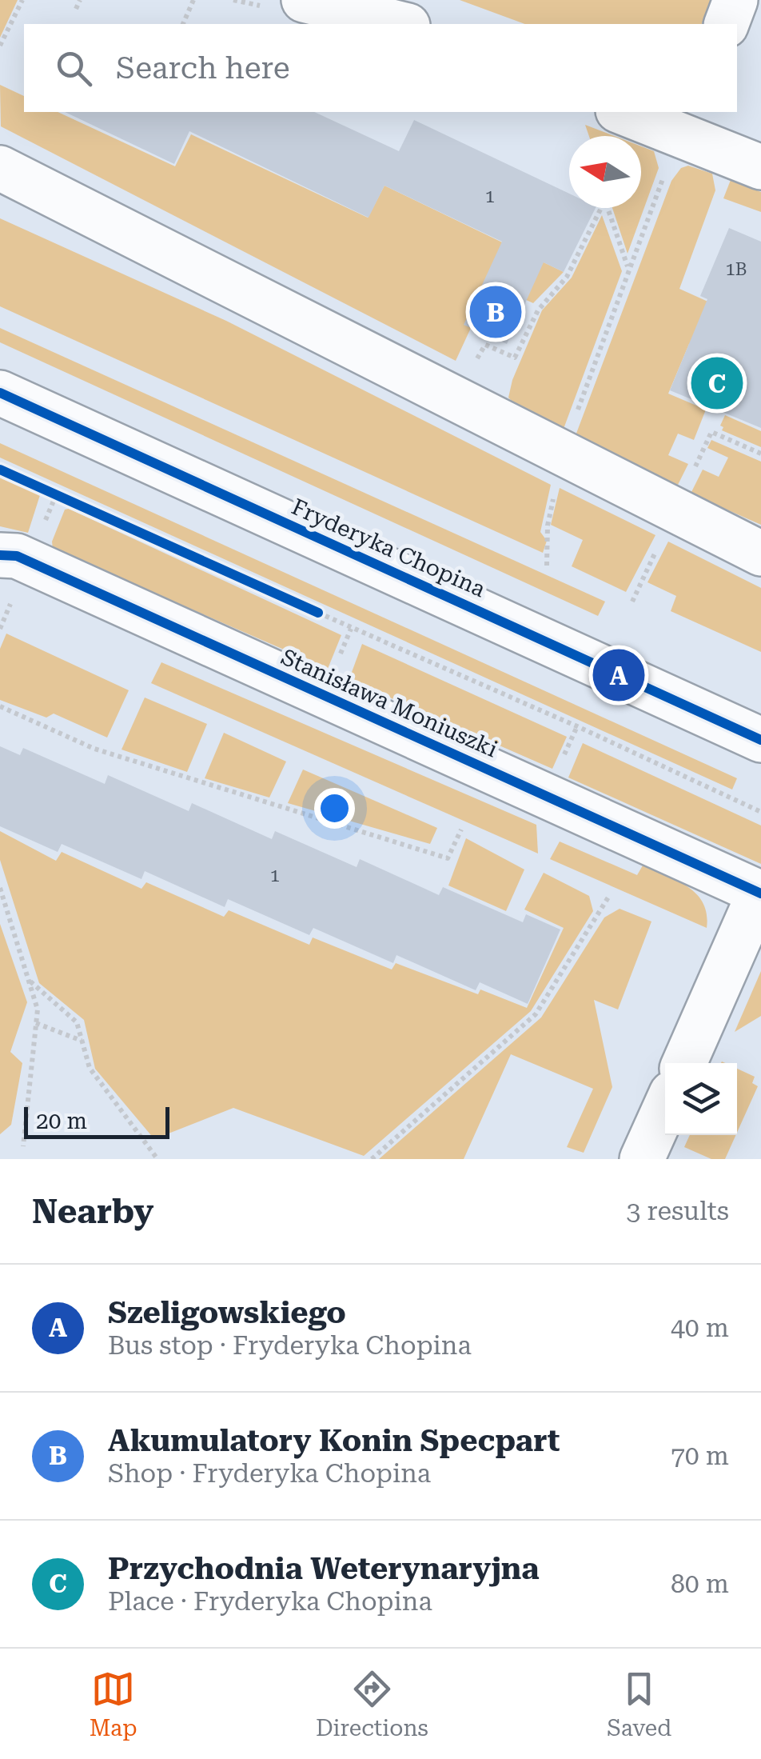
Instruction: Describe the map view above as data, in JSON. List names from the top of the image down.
{
  "streets": {
    "street": ["Fryderyka Chopina", "Stanisława Moniuszki"]
  },
  "house_numbers": ["1", "1B", "1"],
  "scale_bar": "20 m",
  "north": "left",
  "page": {
    "search": "Search here",
    "pins": ["B", "C", "A"],
    "scale": "20 m",
    "heading": ["Nearby", "3 results"],
    "list": [
      {
        "mark": "A",
        "name": "Szeligowskiego",
        "note": "Bus stop · Fryderyka Chopina",
        "value": "40 m"
      },
      {
        "mark": "B",
        "name": "Akumulatory Konin Specpart",
        "note": "Shop · Fryderyka Chopina",
        "value": "70 m"
      },
      {
        "mark": "C",
        "name": "Przychodnia Weterynaryjna",
        "note": "Place · Fryderyka Chopina",
        "value": "80 m"
      }
    ],
    "nav": ["Map", "Directions", "Saved"]
  }
}
